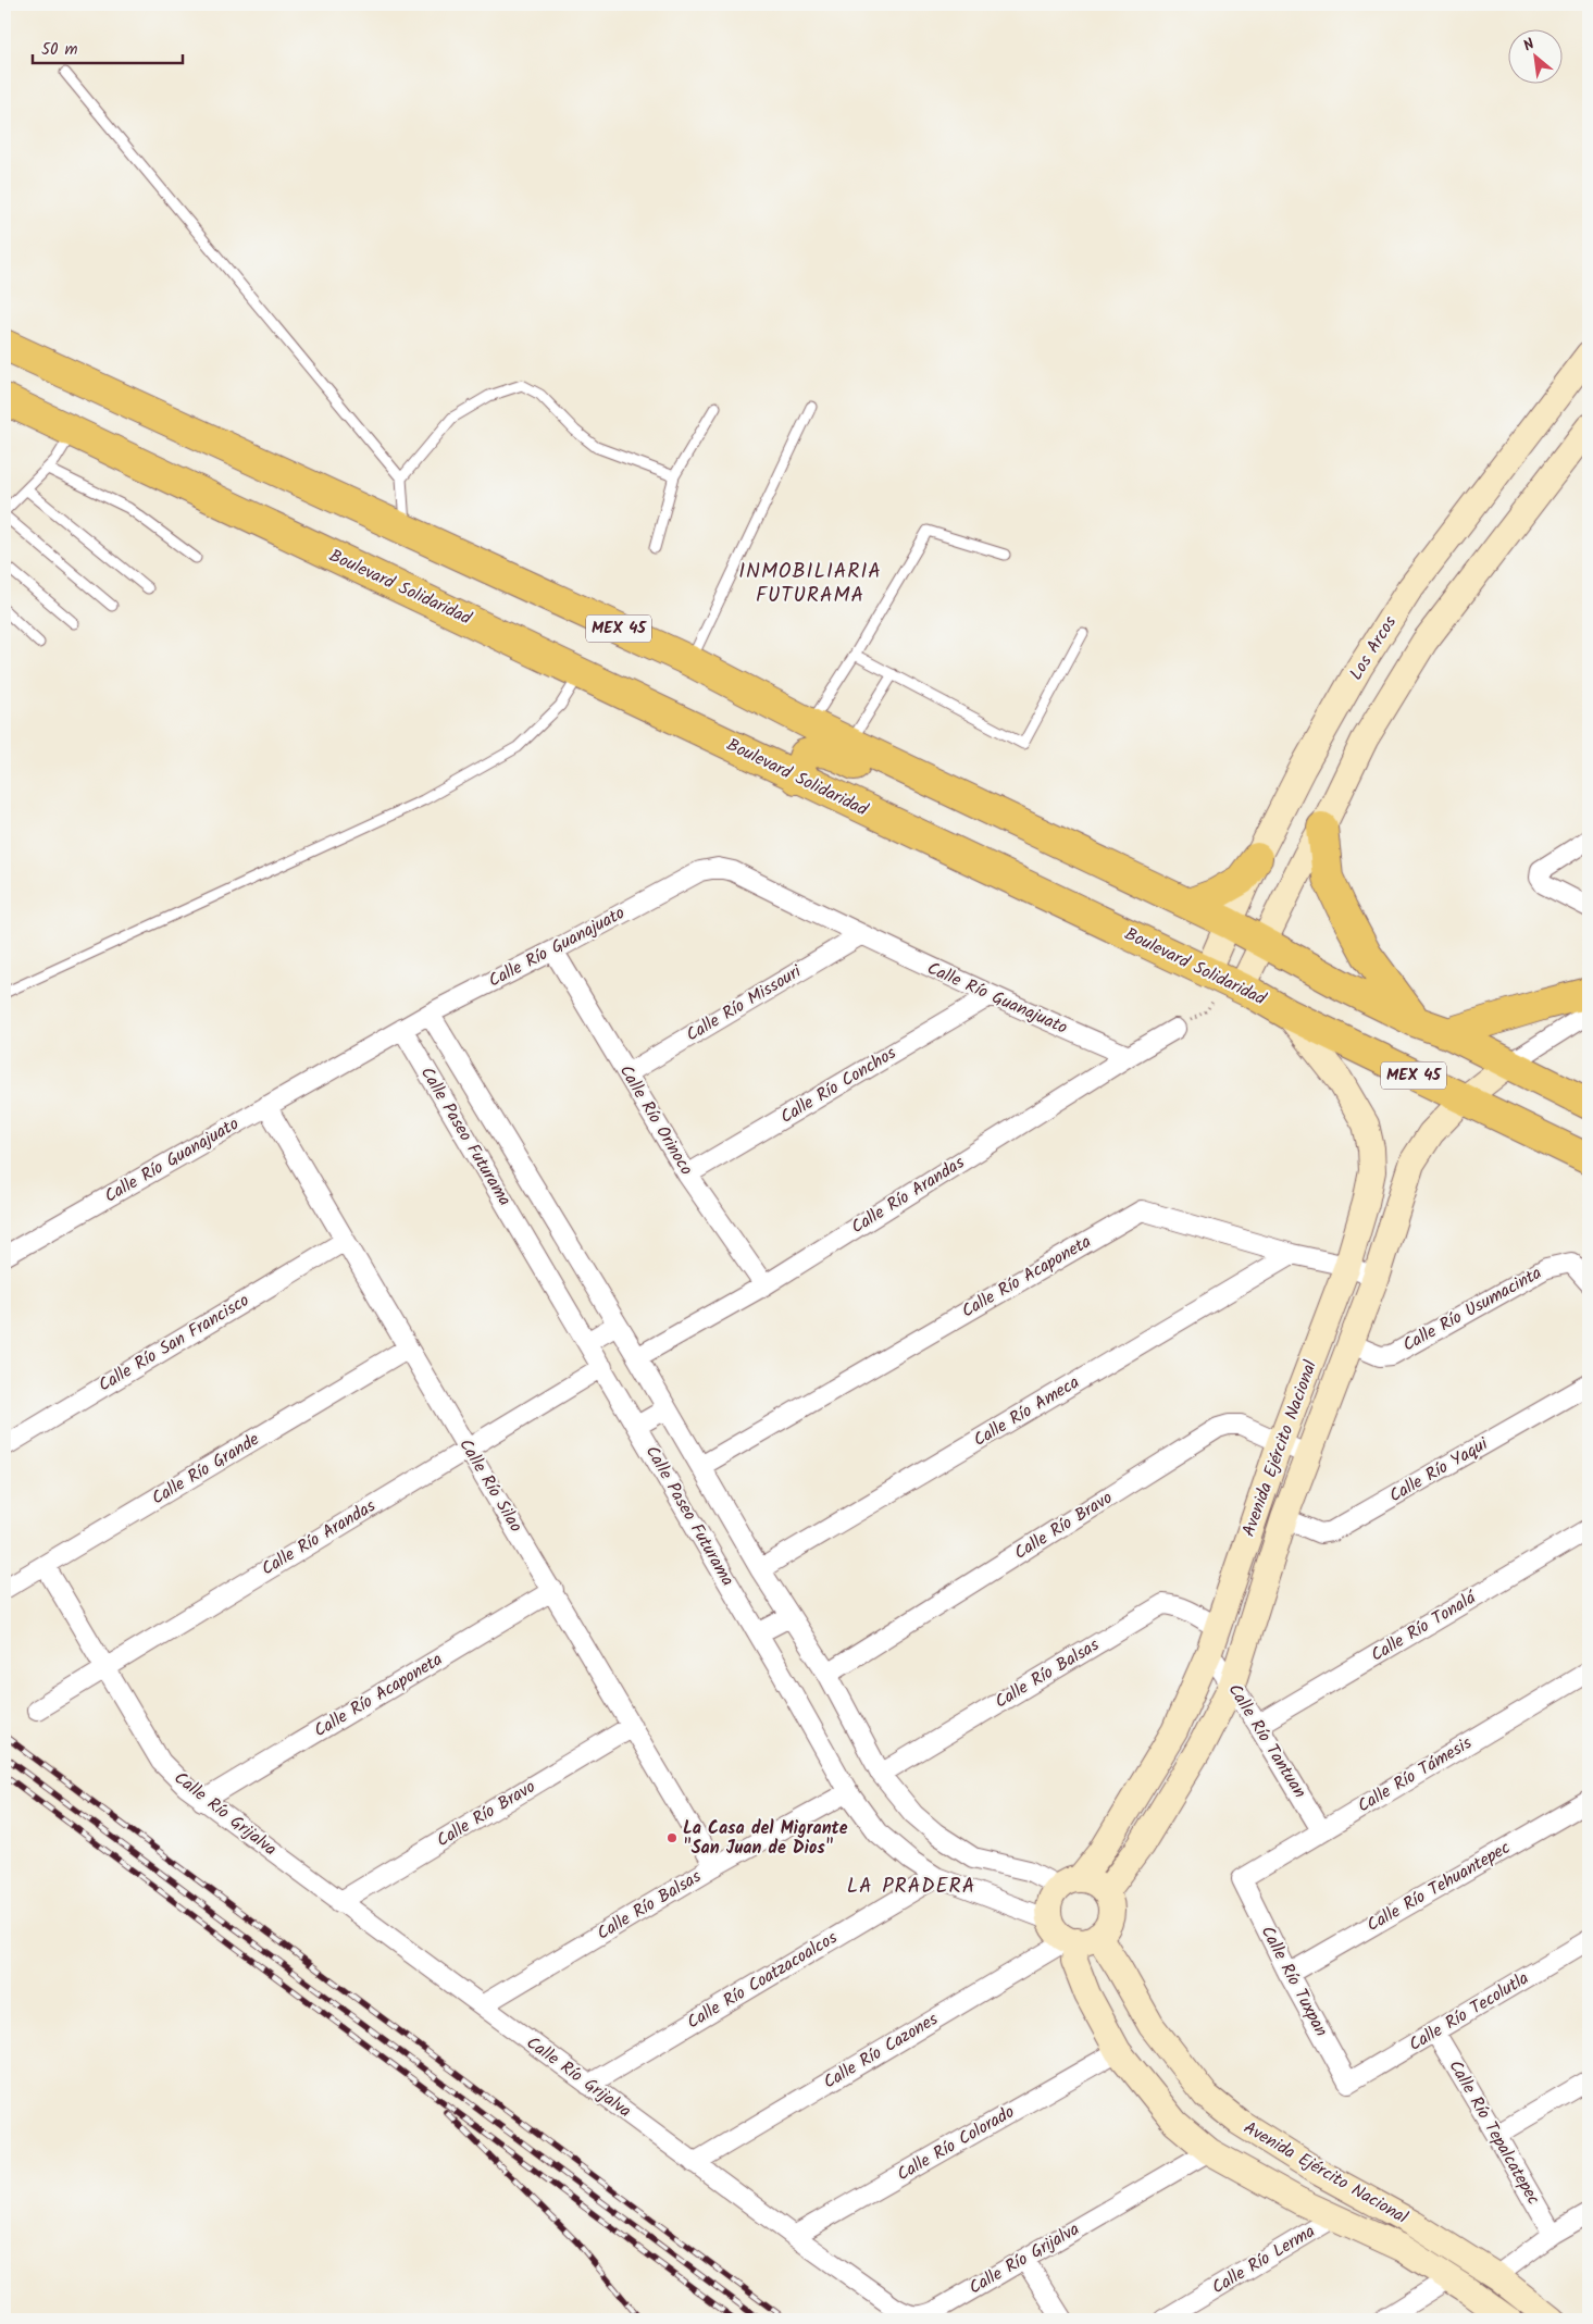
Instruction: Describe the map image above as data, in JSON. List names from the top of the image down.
{
  "streets": {
    "highway": ["Boulevard Solidaridad", "MEX 45"],
    "main road": ["Los Arcos", "Avenida Ejército Nacional"],
    "street": [
      "Calle Río Guanajuato",
      "Calle Río Missouri",
      "Calle Río Conchos",
      "Calle Río Orinoco",
      "Calle Paseo Futurama",
      "Calle Río Arandas",
      "Calle Río Acaponeta",
      "Calle Río Usumacinta",
      "Calle Río San Francisco",
      "Calle Río Ameca",
      "Calle Río Grande",
      "Calle Río Yaqui",
      "Calle Río Silao",
      "Calle Río Bravo",
      "Calle Río Tonalá",
      "Calle Río Balsas",
      "Calle Río Tantuan",
      "Calle Río Támesis",
      "Calle Río Grijalva",
      "Calle Río Tehuantepec",
      "Calle Río Coatzacoalcos",
      "Calle Río Tuxpan",
      "Calle Río Tecolutla",
      "Calle Río Cazones",
      "Calle Río Tepalcatepec",
      "Calle Río Colorado",
      "Calle Río Lerma"
    ]
  },
  "crossings": [
    ["Boulevard Solidaridad", "Los Arcos"],
    ["Boulevard Solidaridad", "Avenida Ejército Nacional"],
    ["MEX 45", "Los Arcos"],
    ["MEX 45", "Avenida Ejército Nacional"],
    ["Calle Río Guanajuato", "Calle Río Missouri"],
    ["Calle Río Guanajuato", "Calle Río Conchos"],
    ["Calle Río Guanajuato", "Calle Río Orinoco"],
    ["Calle Río Guanajuato", "Calle Paseo Futurama"],
    ["Calle Río Guanajuato", "Calle Río Arandas"],
    ["Calle Río Guanajuato", "Calle Río Silao"],
    ["Calle Río Missouri", "Calle Río Orinoco"],
    ["Calle Río Conchos", "Calle Río Orinoco"],
    ["Calle Río Orinoco", "Calle Río Arandas"],
    ["Calle Paseo Futurama", "Calle Río Arandas"],
    ["Calle Paseo Futurama", "Calle Río Acaponeta"],
    ["Calle Paseo Futurama", "Calle Río Ameca"],
    ["Calle Paseo Futurama", "Avenida Ejército Nacional"],
    ["Calle Paseo Futurama", "Calle Río Bravo"],
    ["Calle Paseo Futurama", "Calle Río Balsas"],
    ["Calle Paseo Futurama", "Calle Río Coatzacoalcos"],
    ["Calle Paseo Futurama", "Calle Río Cazones"],
    ["Calle Río Arandas", "Calle Río Silao"],
    ["Calle Río Arandas", "Calle Río Grijalva"],
    ["Calle Río Acaponeta", "Calle Río Ameca"],
    ["Calle Río Acaponeta", "Avenida Ejército Nacional"],
    ["Calle Río Acaponeta", "Calle Río Silao"],
    ["Calle Río Acaponeta", "Calle Río Grijalva"],
    ["Calle Río Usumacinta", "Avenida Ejército Nacional"],
    ["Calle Río San Francisco", "Calle Río Silao"],
    ["Avenida Ejército Nacional", "Calle Río Yaqui"],
    ["Avenida Ejército Nacional", "Calle Río Bravo"],
    ["Avenida Ejército Nacional", "Calle Río Balsas"],
    ["Avenida Ejército Nacional", "Calle Río Tantuan"],
    ["Avenida Ejército Nacional", "Calle Río Grijalva"],
    ["Avenida Ejército Nacional", "Calle Río Cazones"],
    ["Avenida Ejército Nacional", "Calle Río Colorado"],
    ["Avenida Ejército Nacional", "Calle Río Lerma"],
    ["Calle Río Grande", "Calle Río Silao"],
    ["Calle Río Grande", "Calle Río Grijalva"],
    ["Calle Río Silao", "Calle Río Bravo"],
    ["Calle Río Silao", "Calle Río Balsas"],
    ["Calle Río Bravo", "Calle Río Grijalva"],
    ["Calle Río Tonalá", "Calle Río Tantuan"],
    ["Calle Río Balsas", "Calle Río Grijalva"],
    ["Calle Río Tantuan", "Calle Río Támesis"],
    ["Calle Río Támesis", "Calle Río Tuxpan"],
    ["Calle Río Grijalva", "Calle Río Coatzacoalcos"],
    ["Calle Río Grijalva", "Calle Río Cazones"],
    ["Calle Río Grijalva", "Calle Río Colorado"],
    ["Calle Río Tehuantepec", "Calle Río Tuxpan"],
    ["Calle Río Tuxpan", "Calle Río Tecolutla"],
    ["Calle Río Tecolutla", "Calle Río Tepalcatepec"]
  ],
  "districts": ["INMOBILIARIA FUTURAMA", "LA PRADERA"],
  "places": ["La Casa del Migrante \"San Juan de Dios\""],
  "scale_bar": "50 m",
  "north": "top left"
}
